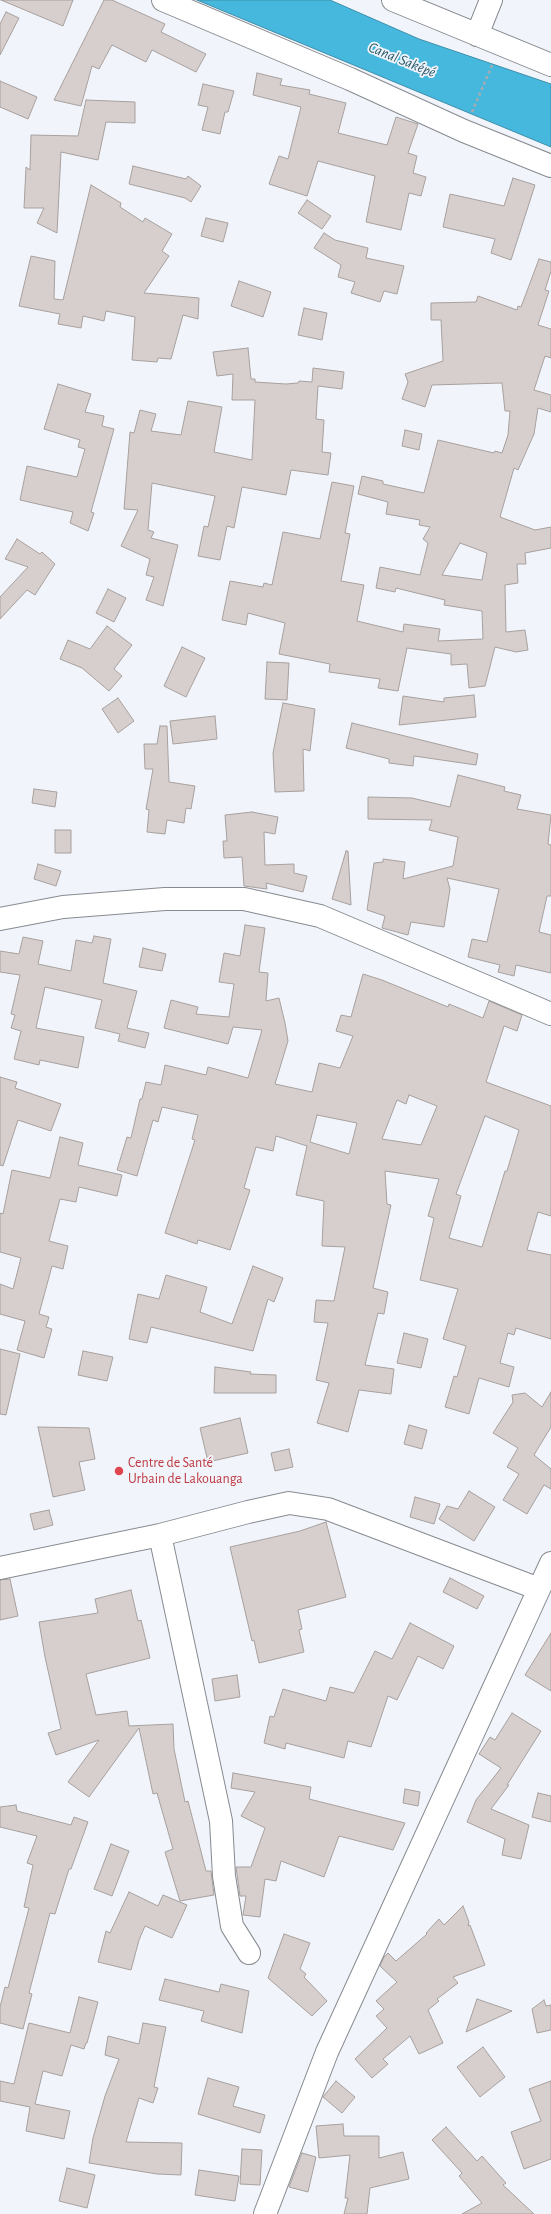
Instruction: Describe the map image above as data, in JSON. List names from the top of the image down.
{
  "water": ["Canal Saképé"],
  "places": ["Centre de Santé Urbain de Lakouanga"]
}
